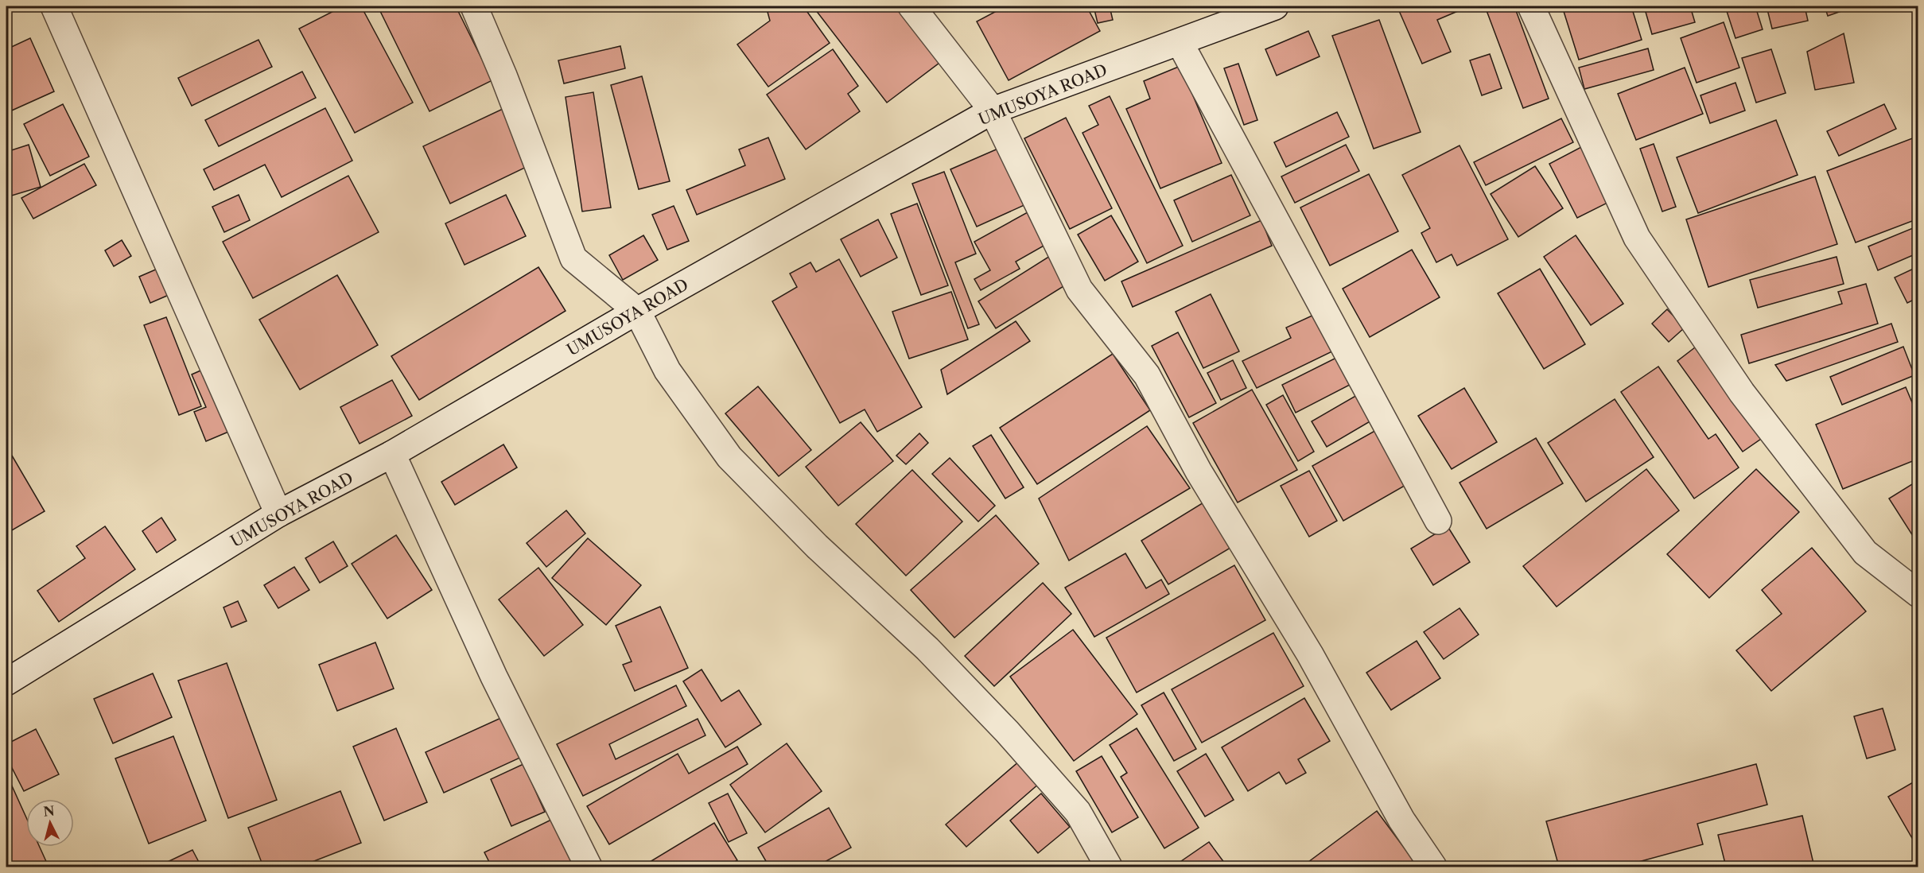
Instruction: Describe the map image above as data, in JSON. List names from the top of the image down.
{
  "streets": {
    "street": ["UMUSOYA ROAD"]
  },
  "north": "top"
}
